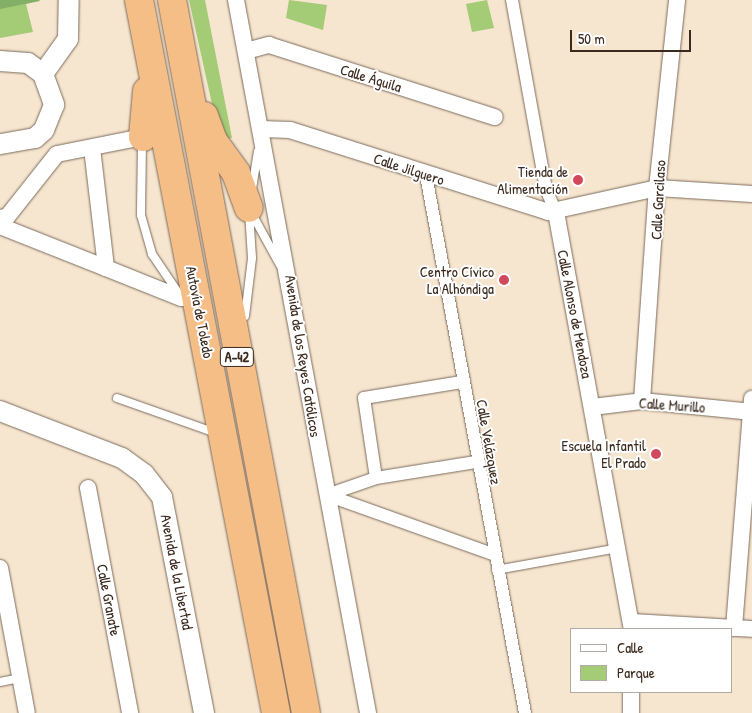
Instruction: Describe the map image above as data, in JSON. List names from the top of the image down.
{
  "streets": {
    "highway": ["Autovía de Toledo", "A-42"],
    "street": [
      "Calle Águila",
      "Calle Jilguero",
      "Calle Garcilaso",
      "Calle Alonso de Mendoza",
      "Avenida de los Reyes Católicos",
      "Calle Murillo",
      "Calle Velázquez",
      "Avenida de la Libertad",
      "Calle Granate"
    ]
  },
  "crossings": [
    ["Calle Águila", "Avenida de los Reyes Católicos"],
    ["Calle Jilguero", "Calle Alonso de Mendoza"],
    ["Calle Jilguero", "Avenida de los Reyes Católicos"],
    ["Calle Jilguero", "Calle Velázquez"],
    ["Calle Garcilaso", "Calle Murillo"],
    ["Calle Alonso de Mendoza", "Calle Murillo"]
  ],
  "places": ["Tienda de Alimentación", "Centro Cívico La Alhóndiga", "Escuela Infantil El Prado"],
  "legend": ["Calle", "Parque"],
  "scale_bar": "50 m"
}
